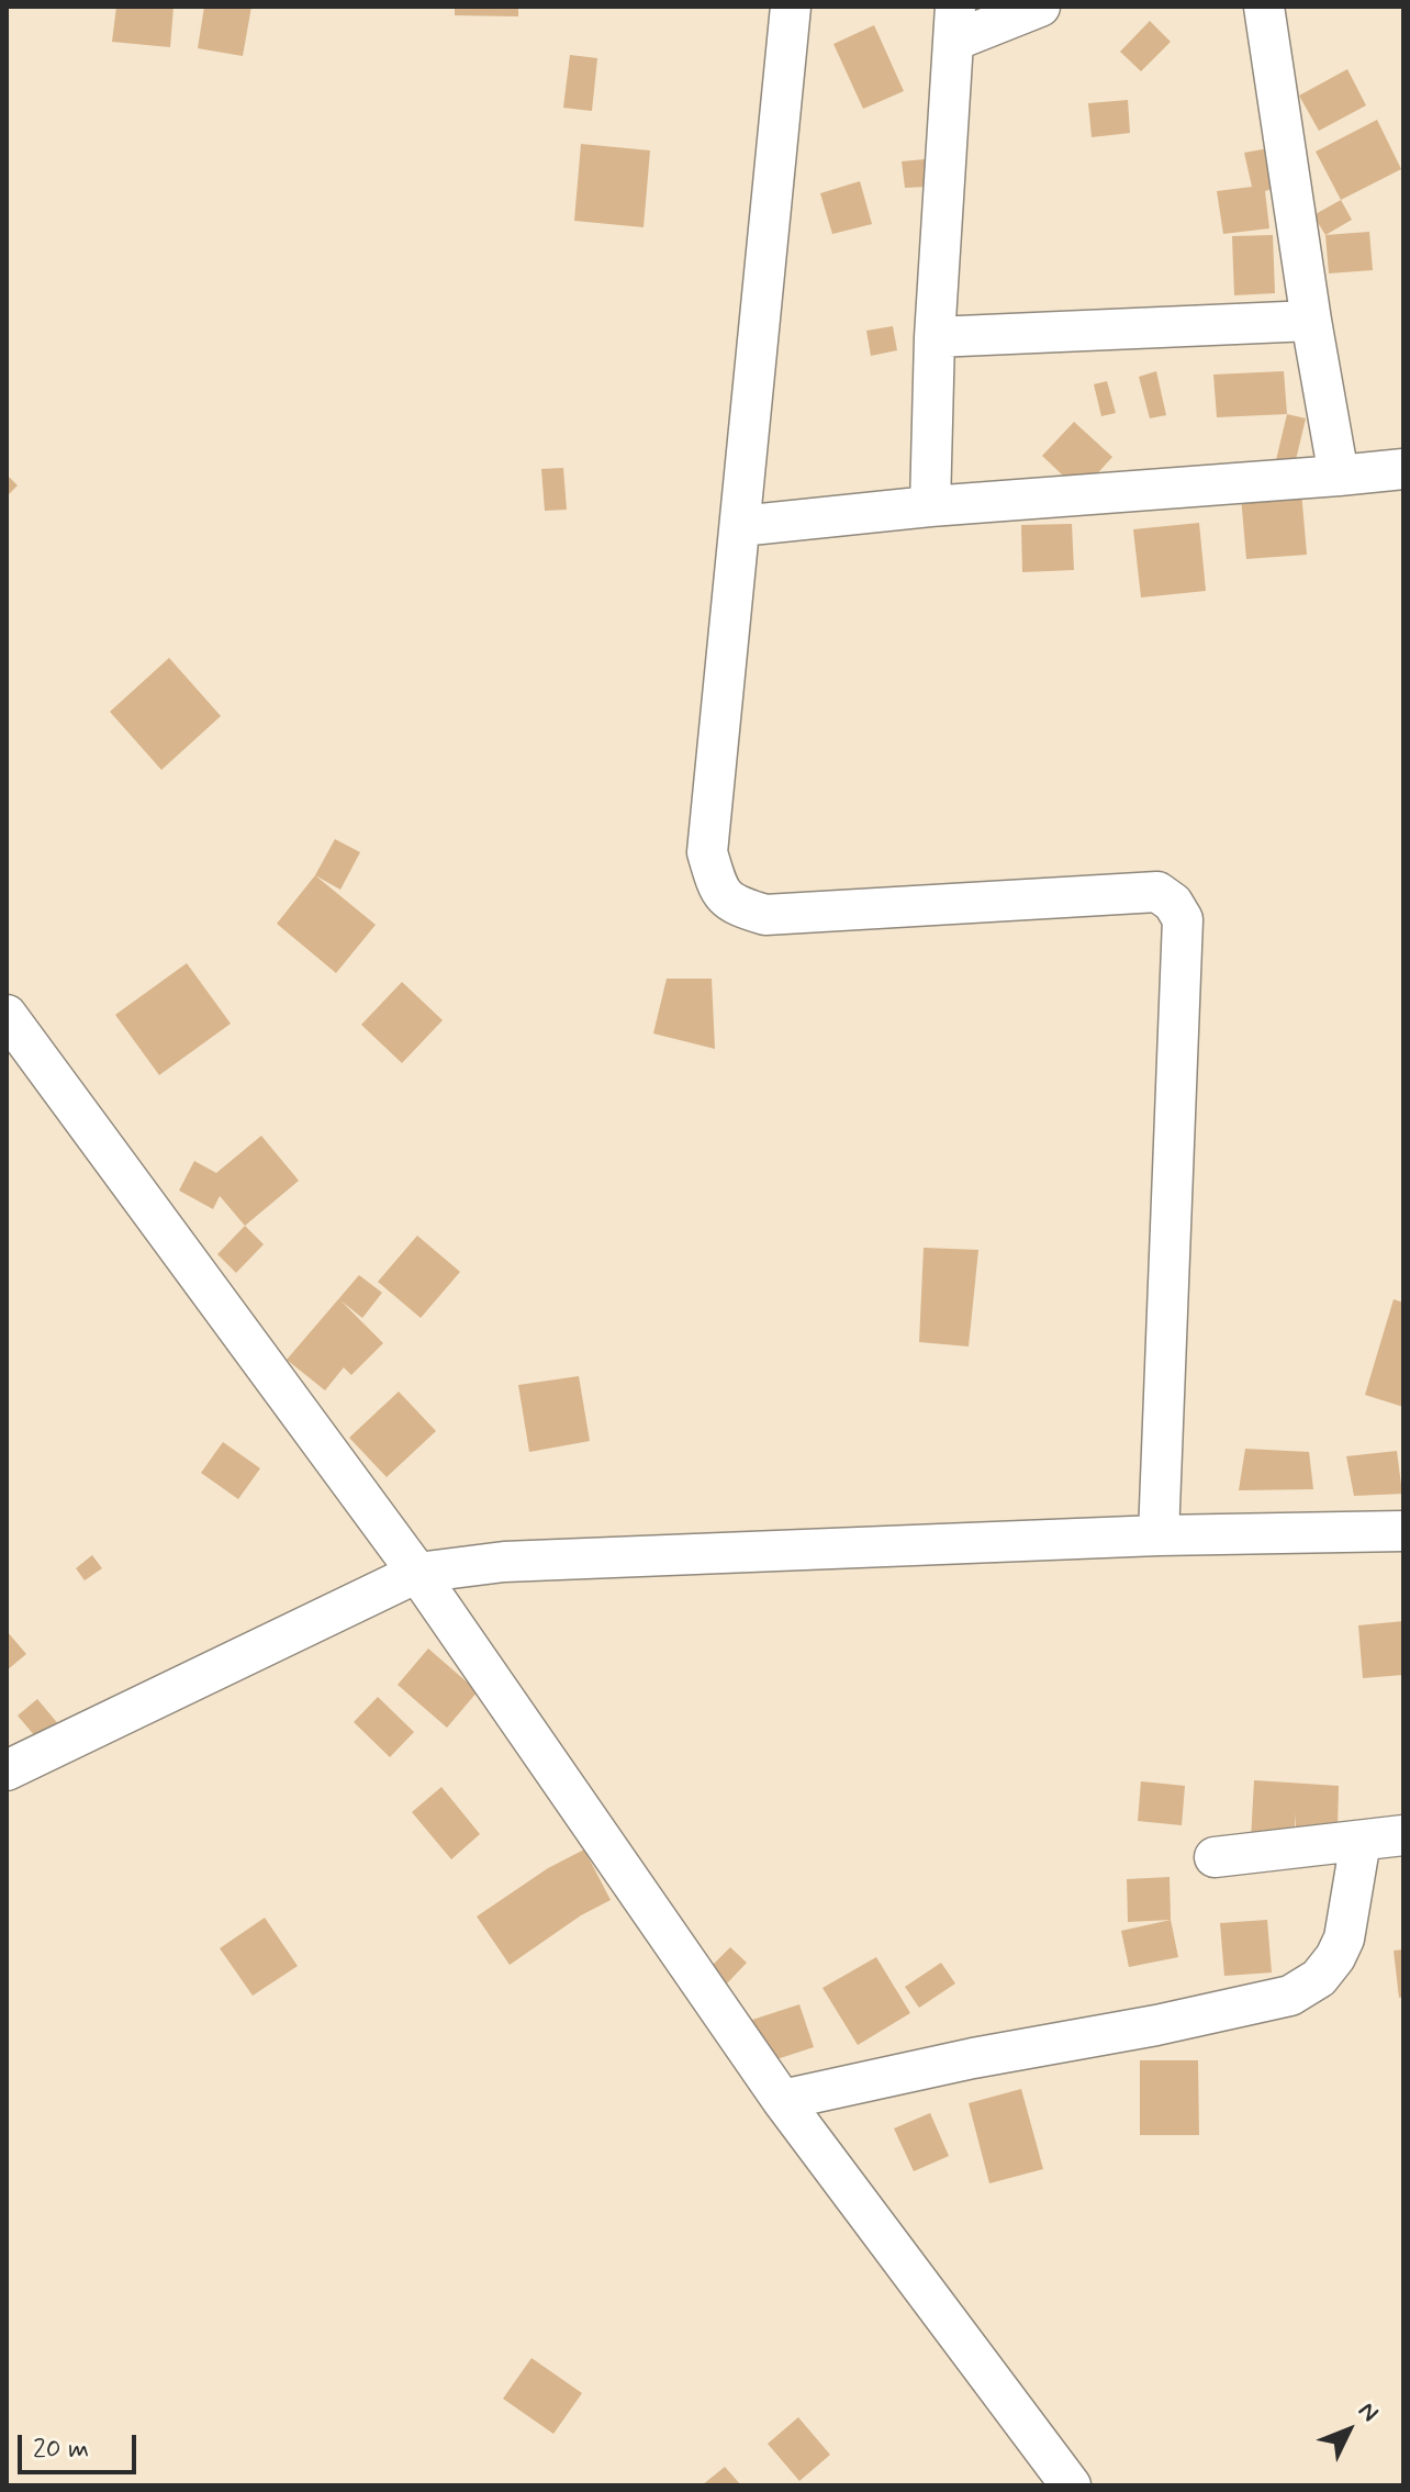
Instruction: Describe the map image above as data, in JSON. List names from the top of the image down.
{
  "scale_bar": "20 m",
  "north": "top right"
}
